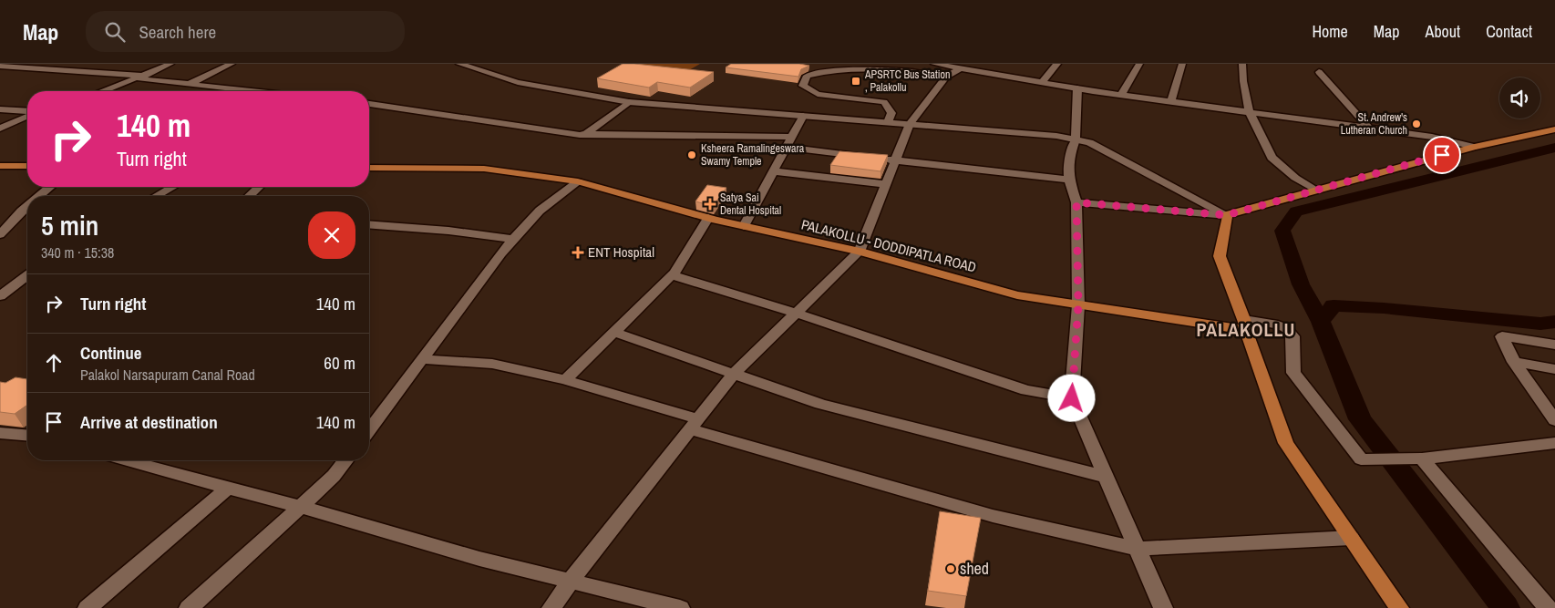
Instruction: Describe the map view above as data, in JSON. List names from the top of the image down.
{
  "streets": {
    "main road": ["PALAKOLLU - DODDIPATLA ROAD"]
  },
  "districts": ["PALAKOLLU"],
  "places": {
    "transit": ["APSRTC Bus Station , Palakollu"],
    "other": ["St. Andrew's Lutheran Church", "Ksheera Ramalingeswara Swamy Temple", "shed"],
    "health": ["Satya Sai Dental Hospital", "ENT Hospital"]
  },
  "page": {
    "header": "Map",
    "search": "Search here",
    "nav": [
      "Home",
      "Map",
      "About",
      "Contact"
    ],
    "turn": ["140 m", "Turn right"],
    "heading": ["5 min", "340 m · 15:38"],
    "list": [
      {
        "name": "Turn right",
        "value": "140 m"
      },
      {
        "name": "Continue",
        "note": "Palakol Narsapuram Canal Road",
        "value": "60 m"
      },
      {
        "name": "Arrive at destination",
        "value": "140 m"
      }
    ]
  }
}
